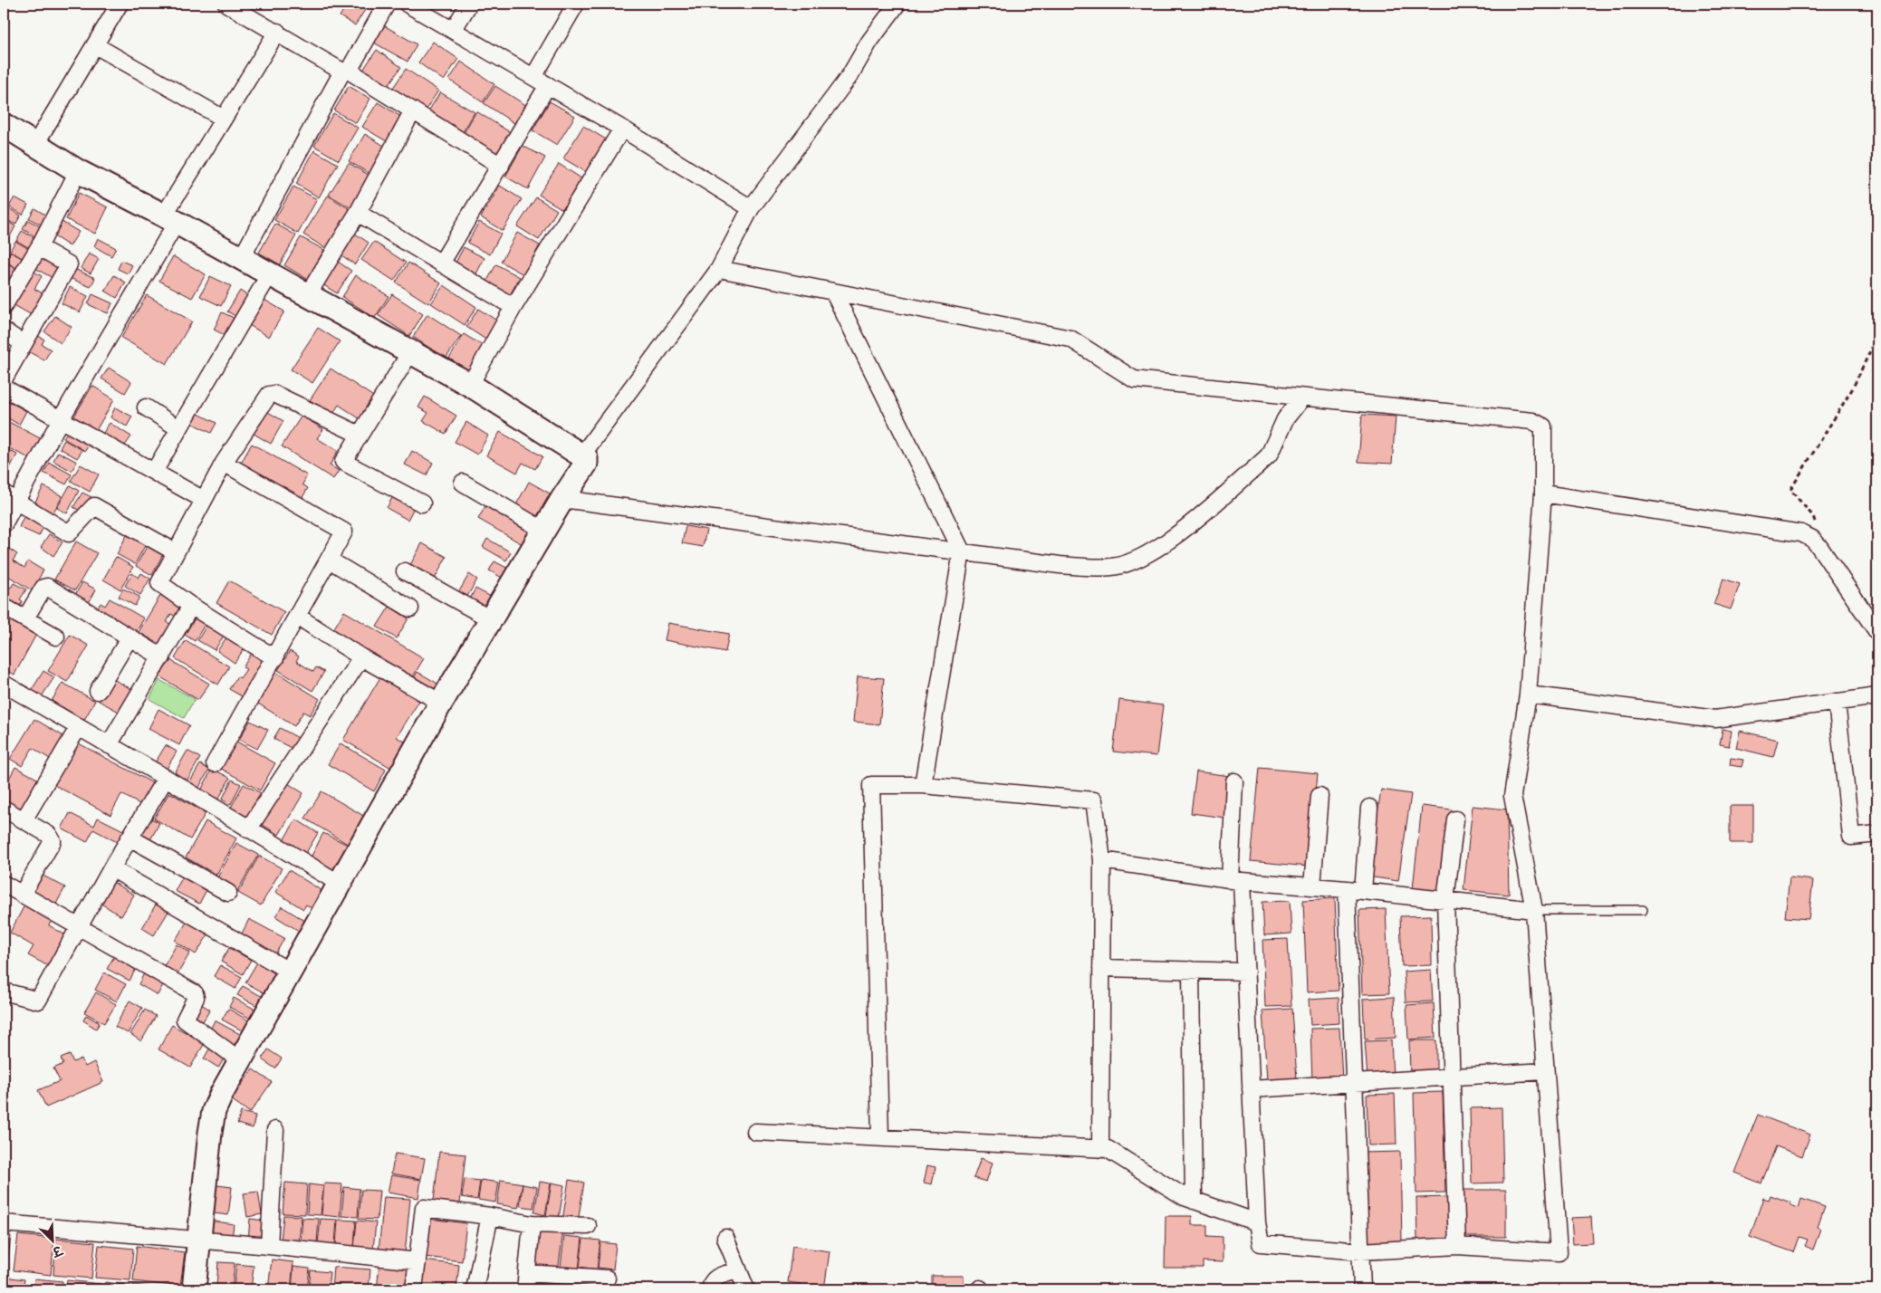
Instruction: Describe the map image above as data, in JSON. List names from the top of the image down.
{
  "north": "bottom right"
}
